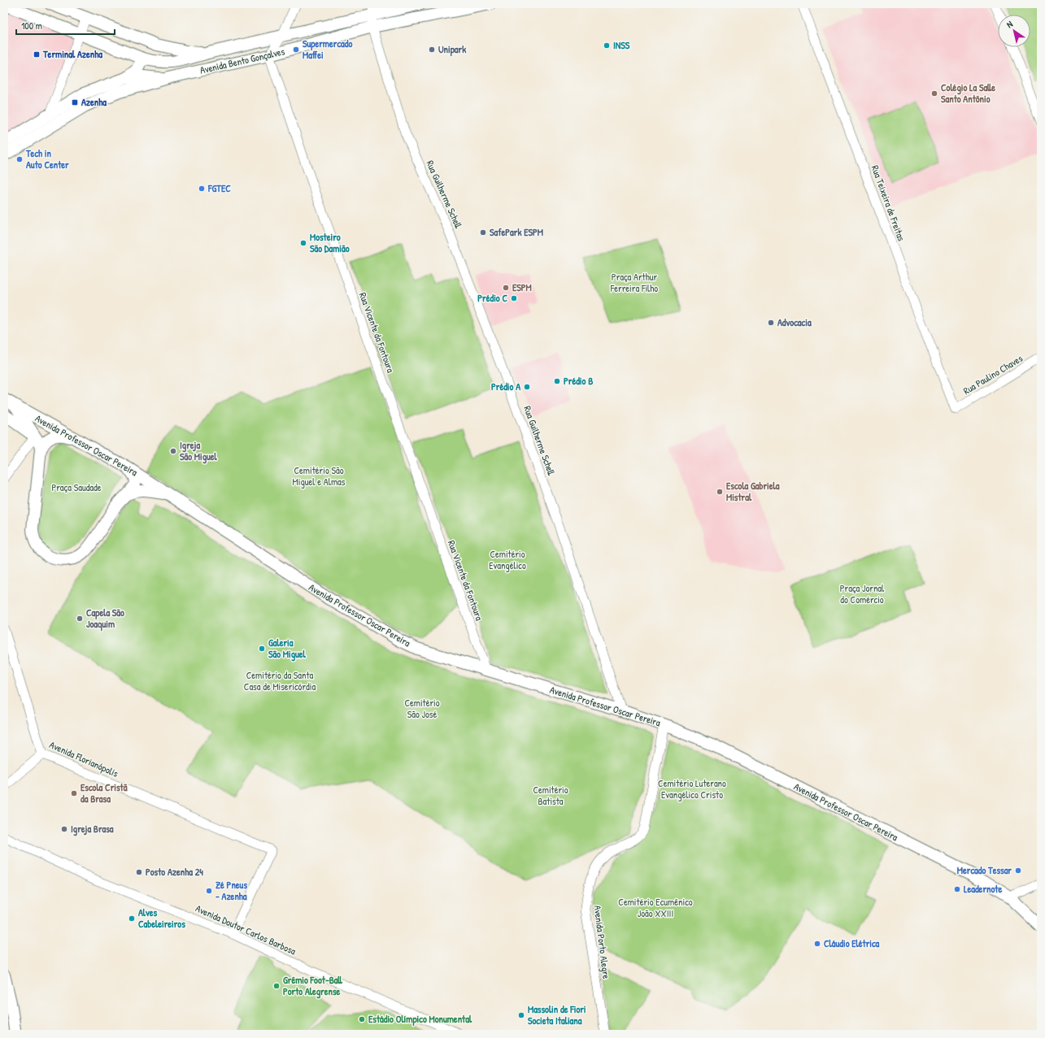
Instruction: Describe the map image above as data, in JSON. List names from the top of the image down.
{
  "streets": {
    "main road": ["Avenida Bento Gonçalves", "Avenida Professor Oscar Pereira"],
    "street": [
      "Rua Guilherme Schell",
      "Rua Teixeira de Freitas",
      "Rua Vicente da Fontoura",
      "Rua Paulino Chaves",
      "Avenida Florianópolis",
      "Avenida Doutor Carlos Barbosa",
      "Avenida Porto Alegre"
    ]
  },
  "crossings": [
    ["Avenida Bento Gonçalves", "Rua Guilherme Schell"],
    ["Avenida Bento Gonçalves", "Rua Vicente da Fontoura"],
    ["Rua Guilherme Schell", "Avenida Professor Oscar Pereira"],
    ["Rua Teixeira de Freitas", "Rua Paulino Chaves"],
    ["Rua Vicente da Fontoura", "Avenida Professor Oscar Pereira"],
    ["Avenida Professor Oscar Pereira", "Avenida Porto Alegre"],
    ["Avenida Florianópolis", "Avenida Doutor Carlos Barbosa"]
  ],
  "parks": [
    "Praça Arthur Ferreira Filho",
    "Cemitério São Miguel e Almas",
    "Praça Saudade",
    "Cemitério Evangélico",
    "Praça Jornal do Comércio",
    "Cemitério da Santa Casa de Misericórdia",
    "Cemitério São José",
    "Cemitério Luterano Evangélico Cristo",
    "Cemitério Batista",
    "Cemitério Ecumênico João XXIII"
  ],
  "places": {
    "other": [
      "INSS",
      "Supermercado Maffei",
      "Unipark",
      "Colégio La Salle Santo Antônio",
      "Tech in Auto Center",
      "FGTEC",
      "SafePark ESPM",
      "Mosteiro São Damião",
      "ESPM",
      "Prédio C",
      "Advocacia",
      "Prédio B",
      "Prédio A",
      "Igreja São Miguel",
      "Escola Gabriela Mistral",
      "Capela São Joaquim",
      "Galeria São Miguel",
      "Escola Cristã da Brasa",
      "Igreja Brasa",
      "Mercado Tessar",
      "Posto Azenha 24",
      "Leadernote",
      "Zé Pneus - Azenha",
      "Alves Cabeleireiros",
      "Cláudio Elétrica",
      "Grêmio Foot-Ball Porto Alegrense",
      "Massolin de Fiori Societa Italiana",
      "Estádio Olímpico Monumental"
    ],
    "transit": ["Terminal Azenha", "Azenha"]
  },
  "scale_bar": "100 m",
  "north": "top left"
}
